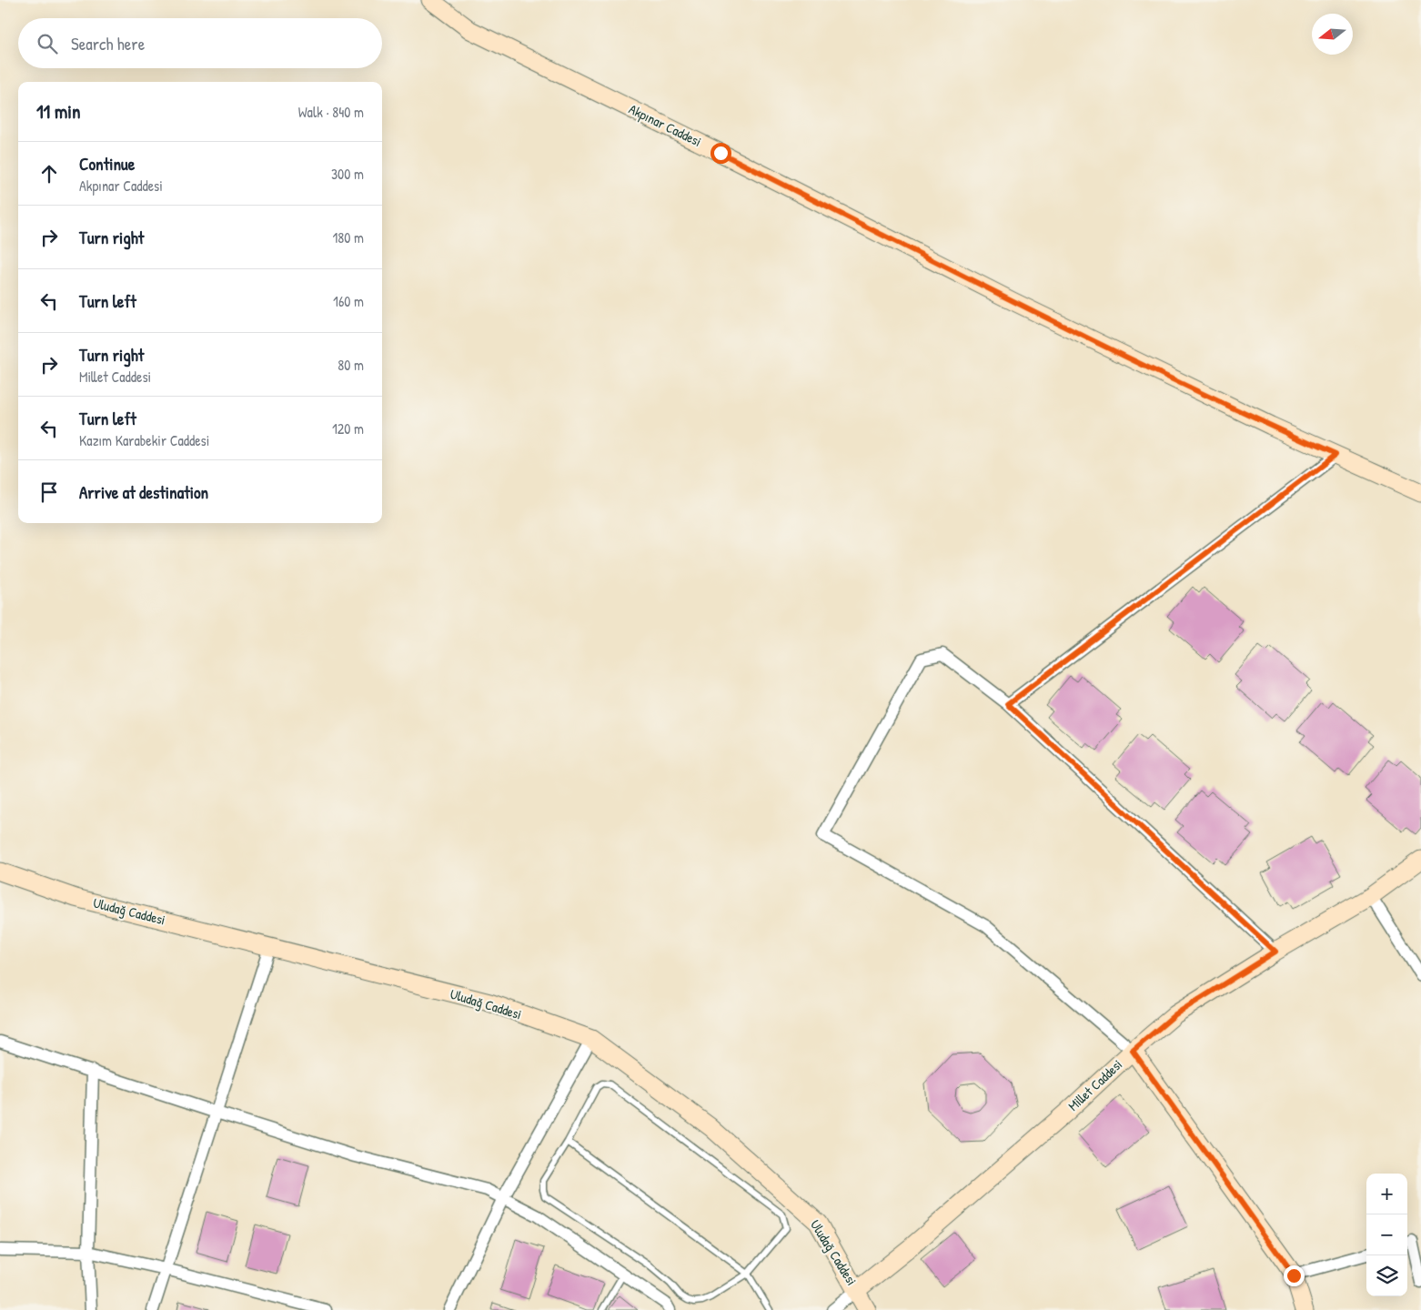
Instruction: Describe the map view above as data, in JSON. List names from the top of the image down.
{
  "streets": {
    "street": ["Akpınar Caddesi", "Uludağ Caddesi", "Millet Caddesi"]
  },
  "crossings": [
    ["Uludağ Caddesi", "Millet Caddesi"]
  ],
  "north": "left",
  "page": {
    "search": "Search here",
    "heading": ["11 min", "Walk · 840 m"],
    "list": [
      ["Continue", "Akpınar Caddesi", "300 m"],
      ["Turn right", "180 m"],
      ["Turn left", "160 m"],
      ["Turn right", "Millet Caddesi", "80 m"],
      ["Turn left", "Kazım Karabekir Caddesi", "120 m"],
      "Arrive at destination"
    ],
    "map_buttons": ["+", "−"]
  }
}
